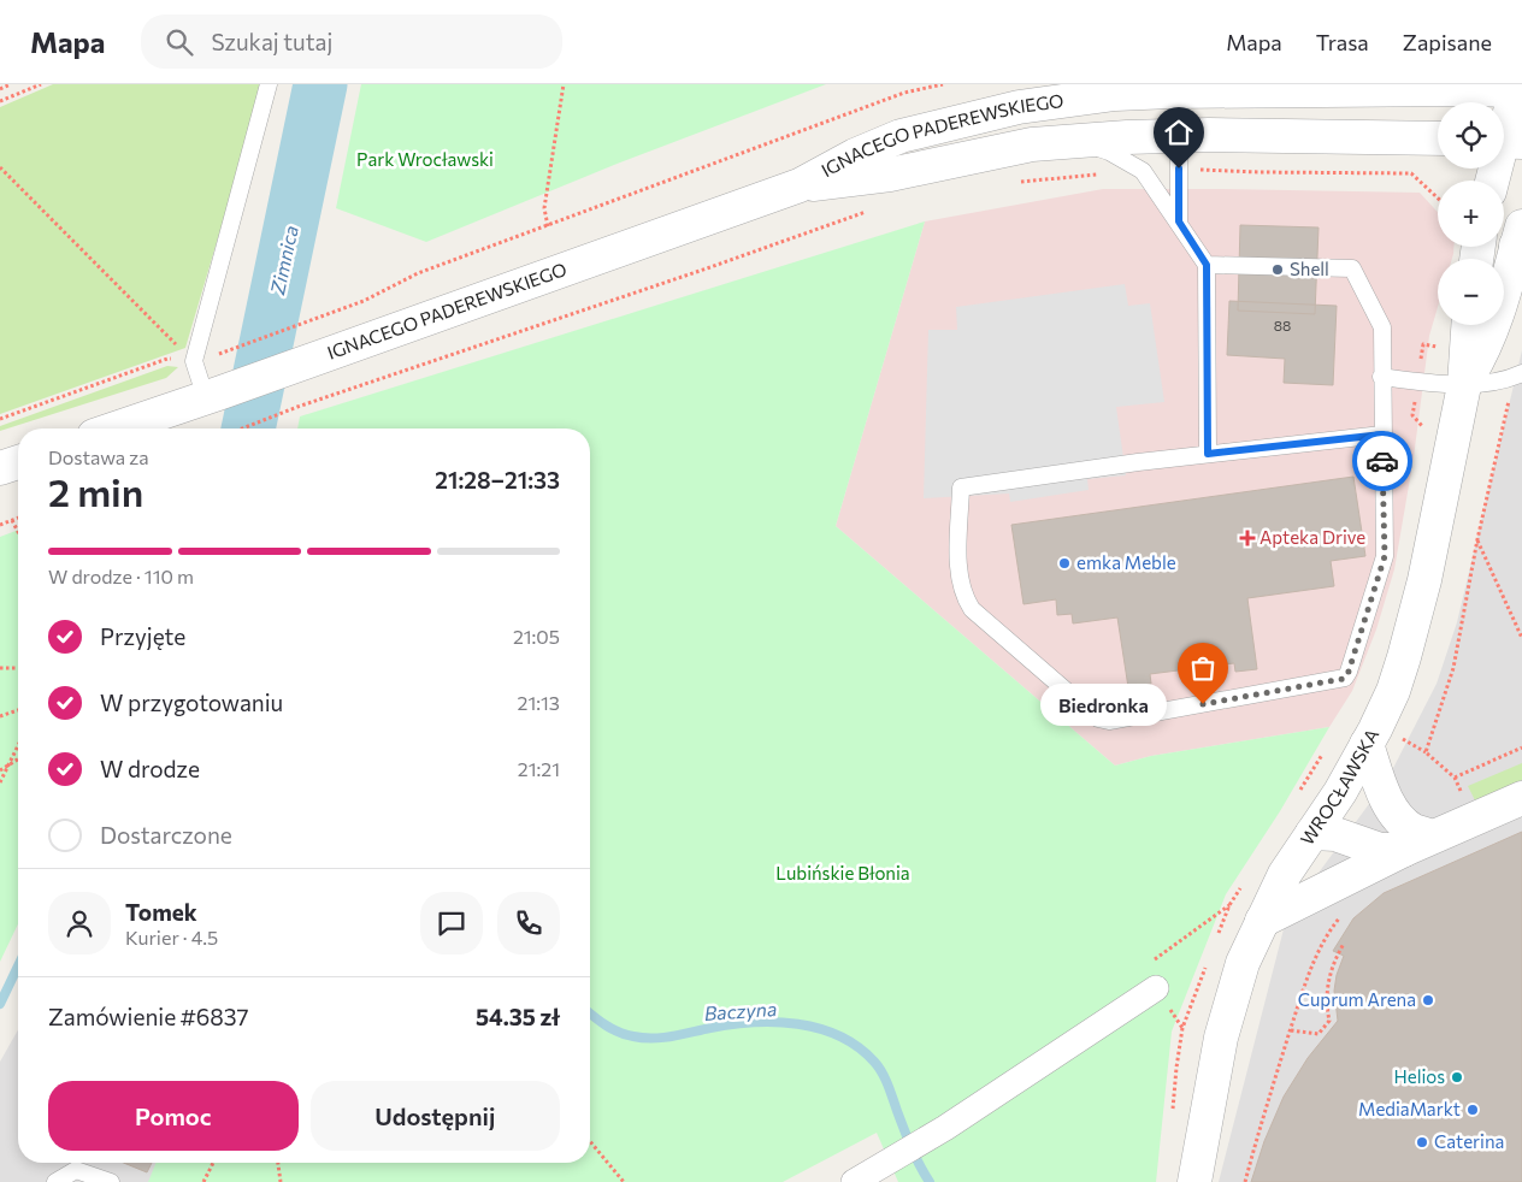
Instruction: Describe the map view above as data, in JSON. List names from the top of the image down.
{
  "streets": {
    "street": ["IGNACEGO PADEREWSKIEGO", "WROCŁAWSKA"]
  },
  "water": ["Zimnica", "Baczyna"],
  "parks": ["Park Wrocławski", "Lubińskie Błonia"],
  "places": {
    "other": [
      "Shell",
      "emka Meble",
      "Biedronka",
      "Cuprum Arena",
      "Helios",
      "MediaMarkt",
      "Caterina"
    ],
    "health": ["Apteka Drive"]
  },
  "house_numbers": ["88"],
  "page": {
    "header": "Mapa",
    "search": "Szukaj tutaj",
    "nav": ["Mapa", "Trasa", "Zapisane"],
    "map_buttons": ["+", "−"],
    "heading": ["2 min", "Dostawa za", "21:28–21:33"],
    "panel": [
      "Tomek",
      "Kurier · 4.5",
      "Zamówienie #6837",
      "54.35 zł"
    ],
    "bar": "W drodze · 110 m",
    "list": [
      ["Przyjęte", "21:05"],
      ["W przygotowaniu", "21:13"],
      ["W drodze", "21:21"],
      "Dostarczone"
    ],
    "bubble": "Biedronka",
    "buttons": ["Pomoc", "Udostępnij"]
  }
}
